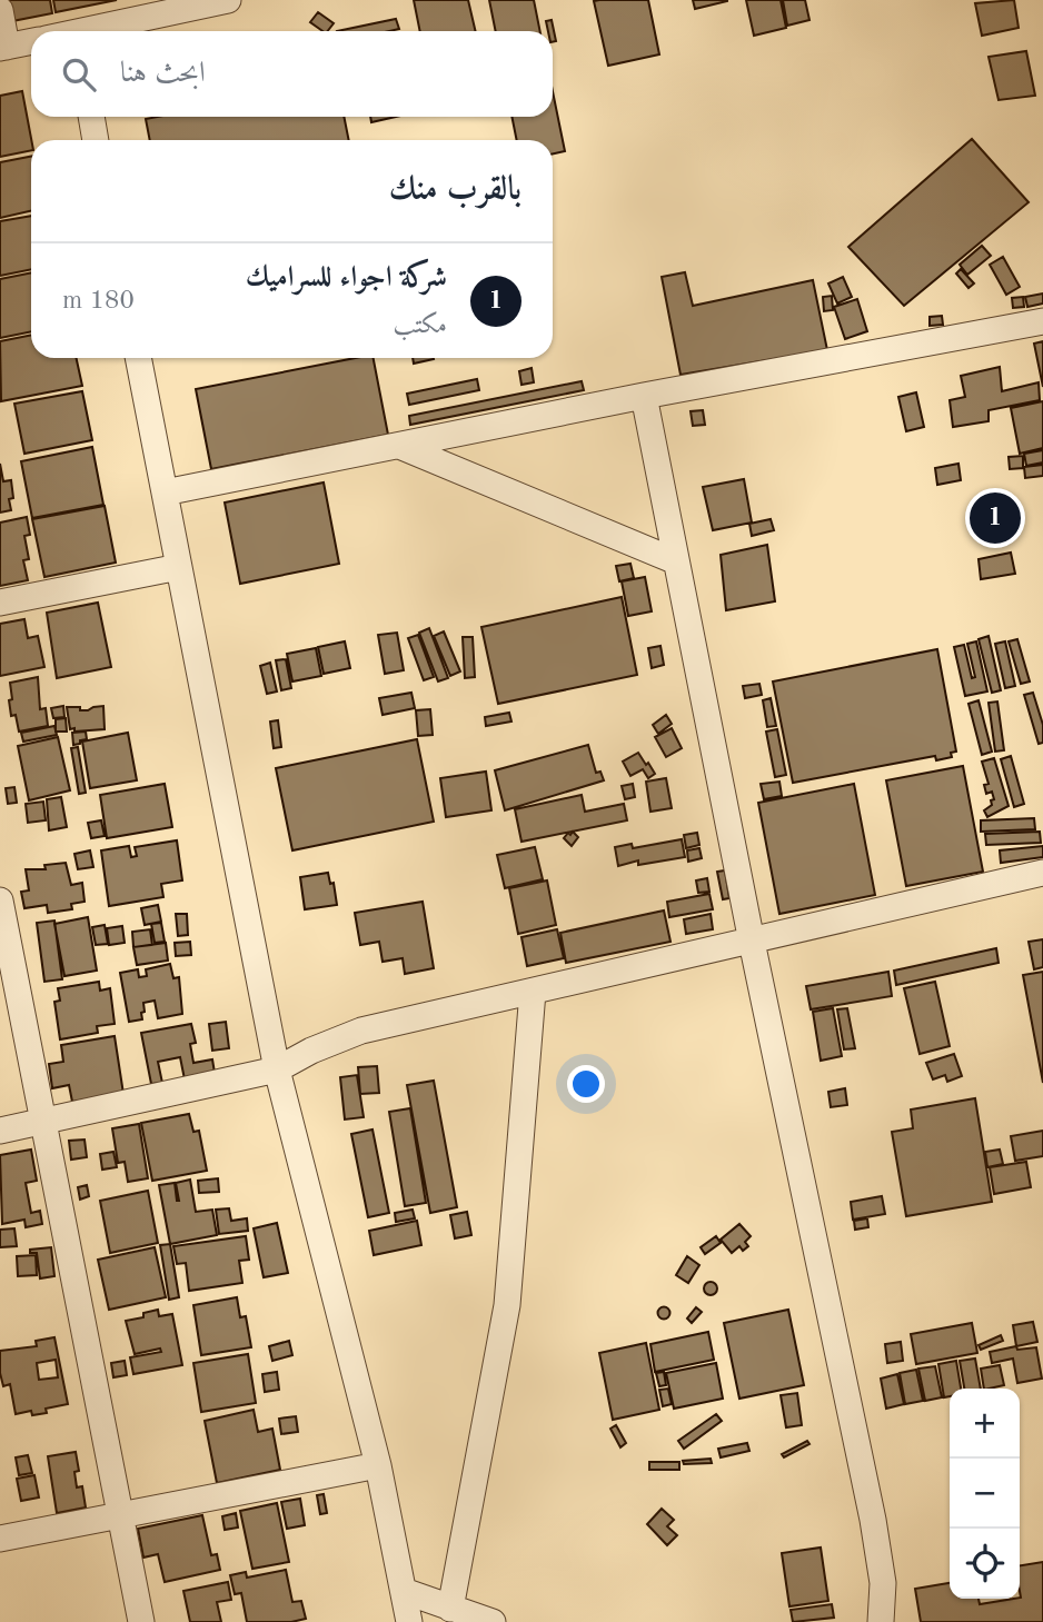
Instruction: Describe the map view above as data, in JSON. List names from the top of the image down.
{
  "page": {
    "search": "ابحث هنا",
    "heading": "بالقرب منك",
    "list": [
      {
        "mark": "1",
        "name": "شركة اجواء للسراميك",
        "note": "مكتب",
        "value": "180 m"
      }
    ],
    "pins": "1",
    "map_buttons": ["+", "−"]
  }
}
